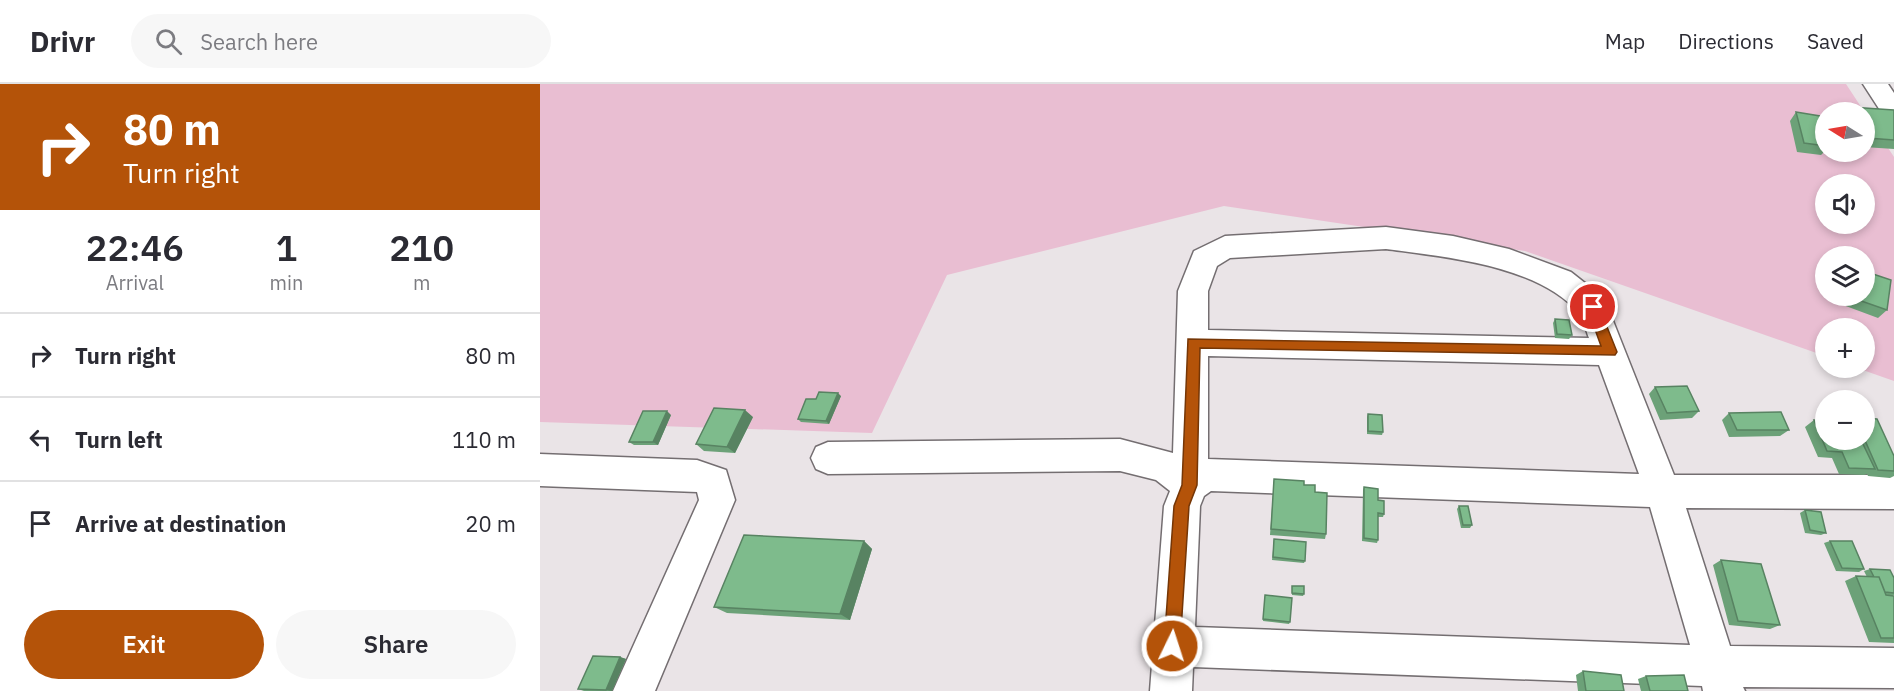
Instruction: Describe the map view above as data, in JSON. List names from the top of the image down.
{
  "north": "left",
  "page": {
    "header": "Drivr",
    "search": "Search here",
    "nav": ["Map", "Directions", "Saved"],
    "turn": ["80 m", "Turn right"],
    "map_buttons": ["+", "−"],
    "eta": [
      "22:46",
      "Arrival",
      "1",
      "min",
      "210",
      "m"
    ],
    "list": [
      {
        "name": "Turn right",
        "value": "80 m"
      },
      {
        "name": "Turn left",
        "value": "110 m"
      },
      {
        "name": "Arrive at destination",
        "value": "20 m"
      }
    ],
    "buttons": ["Exit", "Share"]
  }
}
